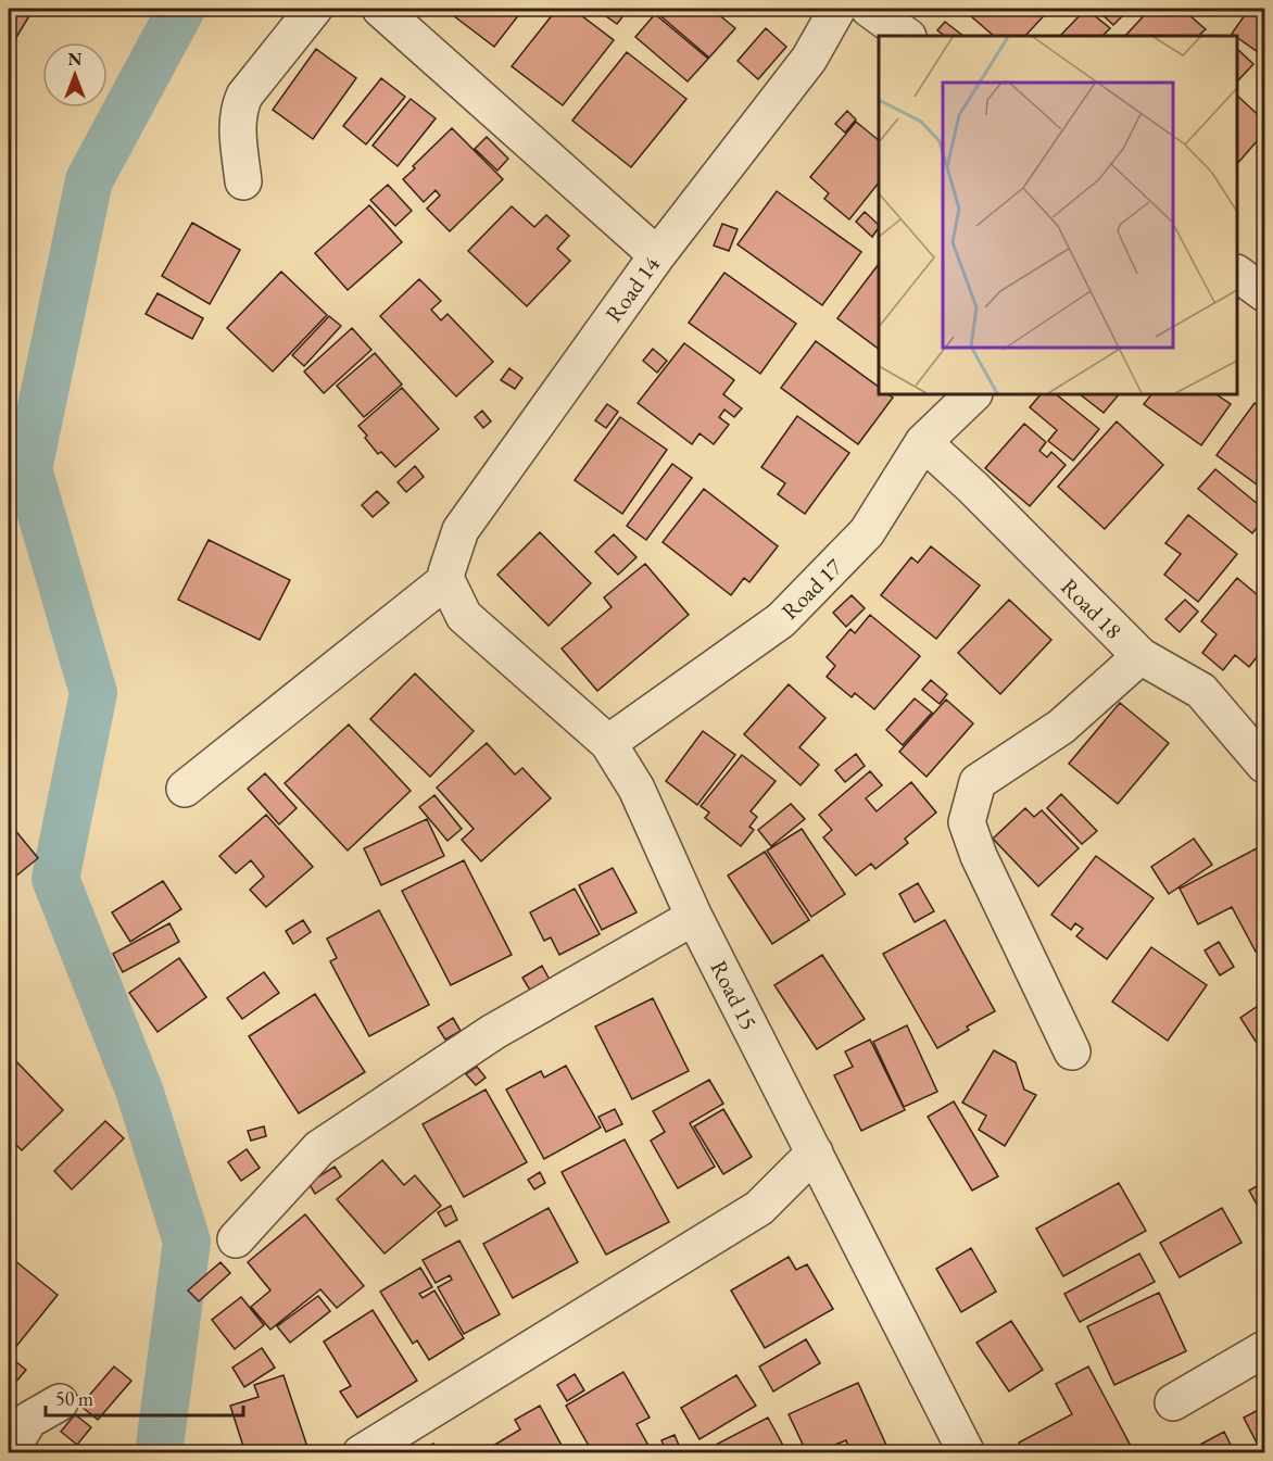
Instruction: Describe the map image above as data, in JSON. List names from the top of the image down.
{
  "streets": {
    "street": [
      "Road 14",
      "Road 17",
      "Road 18",
      "Road 15"
    ]
  },
  "crossings": [
    ["Road 14", "Road 15"],
    ["Road 17", "Road 18"],
    ["Road 17", "Road 15"]
  ],
  "scale_bar": "50 m",
  "north": "top"
}
